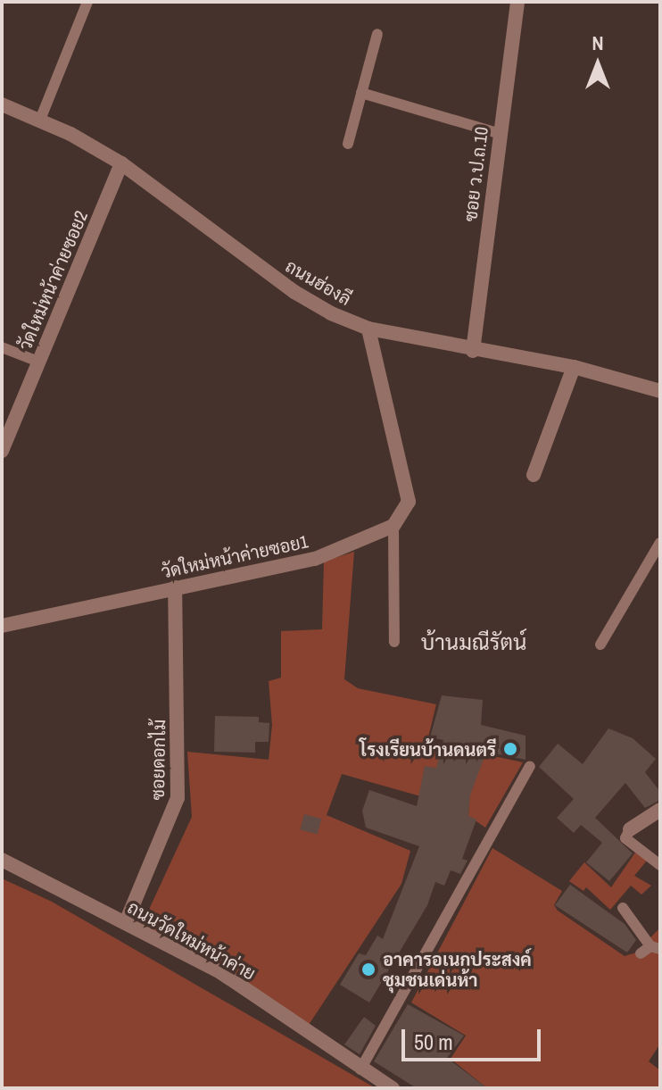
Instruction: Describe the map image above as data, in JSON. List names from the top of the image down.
{
  "streets": {
    "street": [
      "ซอย ว.ป.ถ.10",
      "วัดใหม่หน้าค่ายซอย2",
      "ถนนฮ่องลี",
      "วัดใหม่หน้าค่ายซอย1",
      "ซอยดอกไม้",
      "ถนนวัดใหม่หน้าค่าย"
    ]
  },
  "crossings": [
    ["ซอย ว.ป.ถ.10", "ถนนฮ่องลี"],
    ["วัดใหม่หน้าค่ายซอย2", "ถนนฮ่องลี"],
    ["วัดใหม่หน้าค่ายซอย1", "ซอยดอกไม้"],
    ["ซอยดอกไม้", "ถนนวัดใหม่หน้าค่าย"]
  ],
  "districts": ["บ้านมณีรัตน์"],
  "places": ["โรงเรียนบ้านดนตรี", "อาคารอเนกประสงค์ ชุมชนเด่นห้า"],
  "scale_bar": "50 m",
  "north": "top"
}
